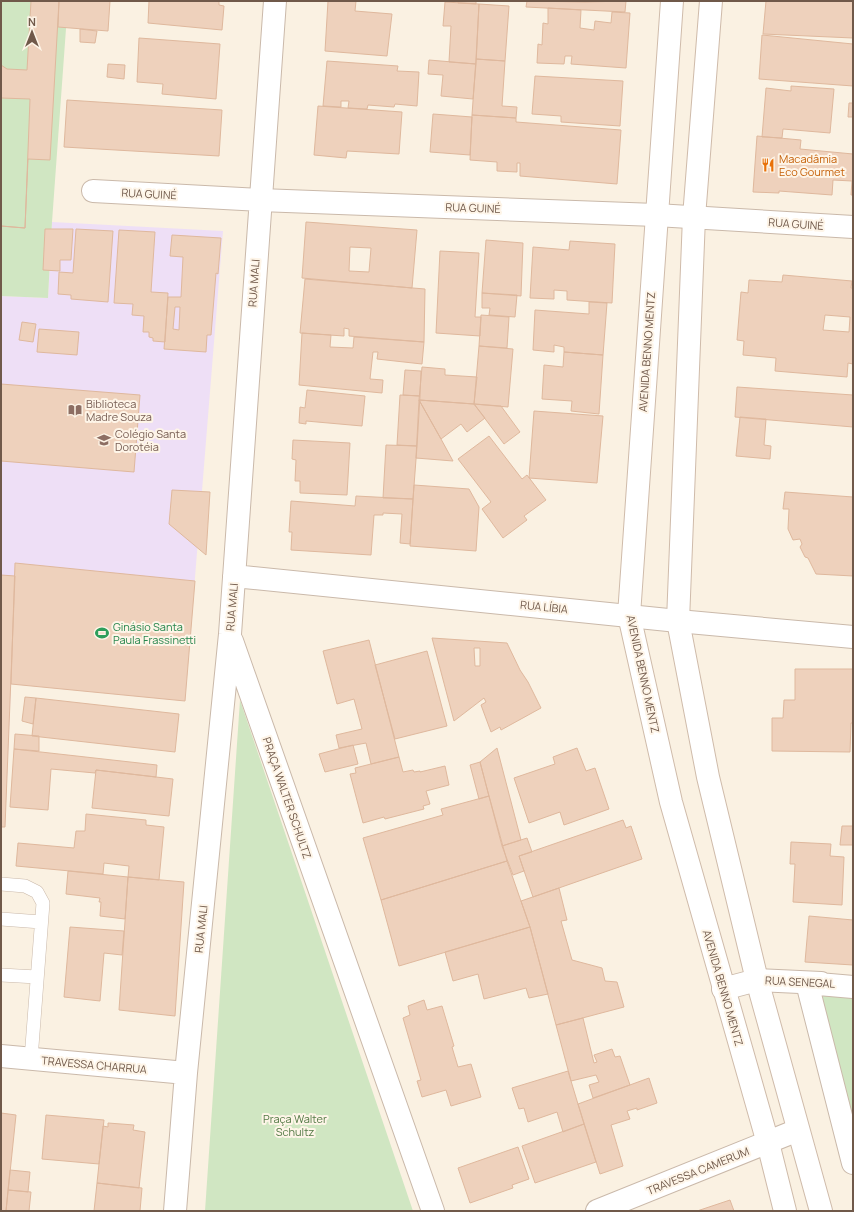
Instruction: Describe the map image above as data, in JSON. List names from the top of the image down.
{
  "streets": {
    "street": [
      "RUA GUINÉ",
      "RUA MALI",
      "AVENIDA BENNO MENTZ",
      "RUA LÍBIA",
      "PRAÇA WALTER SCHULTZ",
      "RUA SENEGAL",
      "TRAVESSA CHARRUA",
      "TRAVESSA CAMERUM"
    ]
  },
  "crossings": [
    ["RUA GUINÉ", "RUA MALI"],
    ["RUA GUINÉ", "AVENIDA BENNO MENTZ"],
    ["RUA MALI", "RUA LÍBIA"],
    ["RUA MALI", "PRAÇA WALTER SCHULTZ"],
    ["RUA MALI", "TRAVESSA CHARRUA"],
    ["AVENIDA BENNO MENTZ", "RUA LÍBIA"],
    ["AVENIDA BENNO MENTZ", "RUA SENEGAL"],
    ["AVENIDA BENNO MENTZ", "TRAVESSA CAMERUM"]
  ],
  "parks": ["Praça Walter Schultz"],
  "places": {
    "restaurant": ["Macadâmia Eco Gourmet"],
    "library": ["Biblioteca Madre Souza"],
    "school or university": ["Colégio Santa Dorotéia"],
    "sports": ["Ginásio Santa Paula Frassinetti"]
  },
  "north": "top"
}
